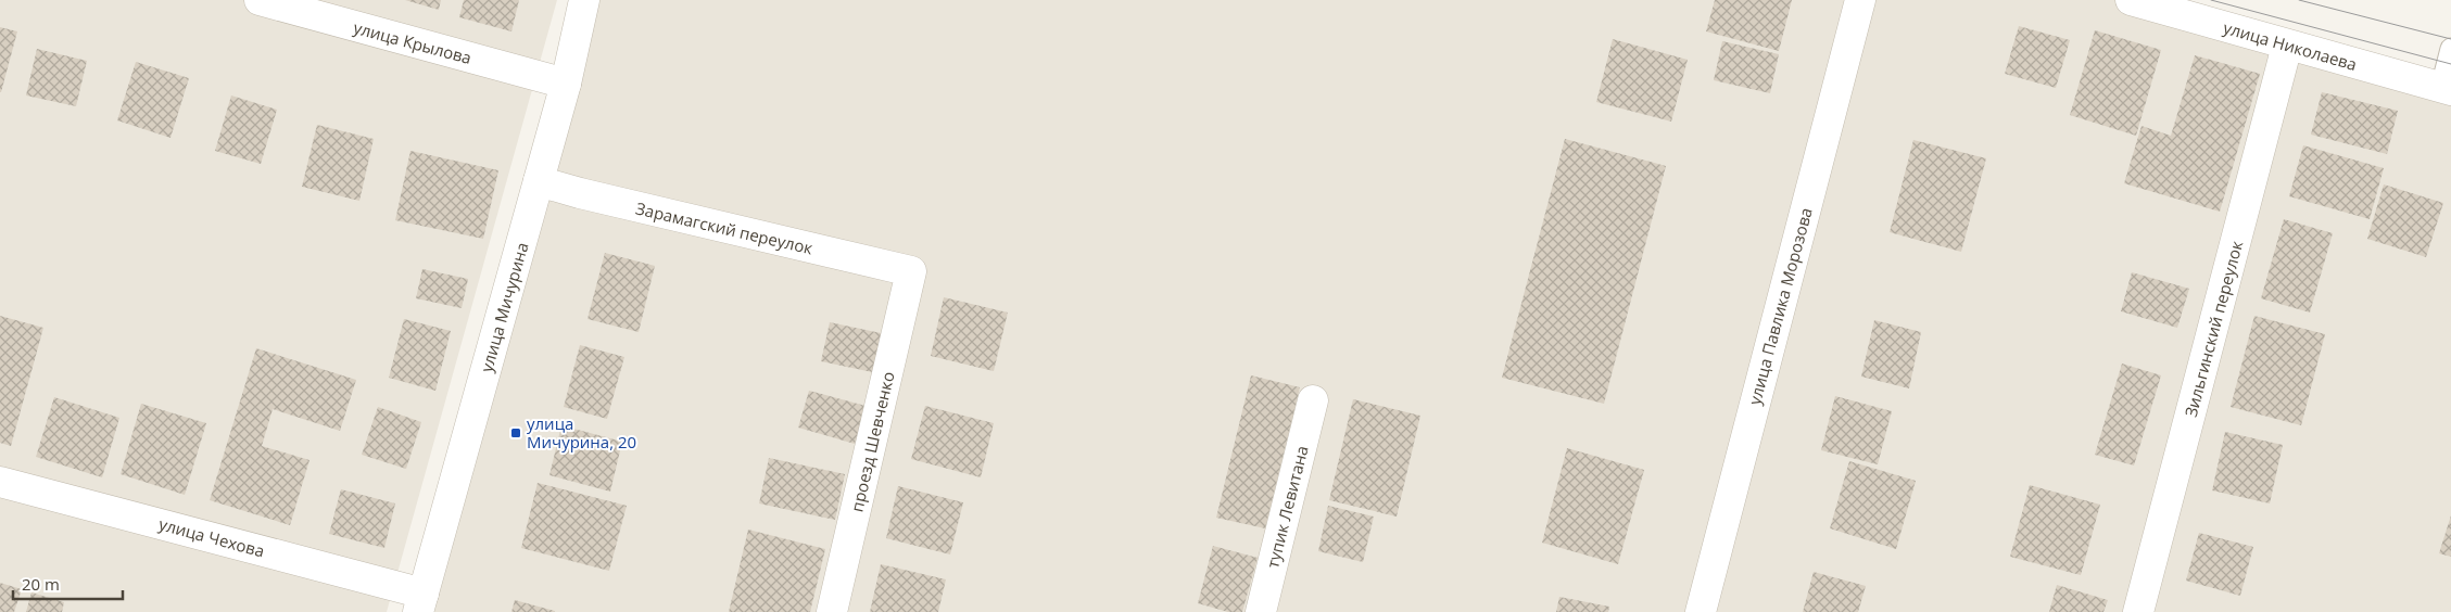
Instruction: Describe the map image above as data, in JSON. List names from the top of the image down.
{
  "streets": {
    "street": [
      "улица Крылова",
      "улица Николаева",
      "Зарамагский переулок",
      "улица Павлика Морозова",
      "улица Мичурина",
      "Зильгинский переулок",
      "проезд Шевченко",
      "тупик Левитана",
      "улица Чехова"
    ]
  },
  "crossings": [
    ["улица Крылова", "улица Мичурина"],
    ["улица Николаева", "Зильгинский переулок"],
    ["Зарамагский переулок", "улица Мичурина"],
    ["Зарамагский переулок", "проезд Шевченко"],
    ["улица Мичурина", "улица Чехова"]
  ],
  "places": {
    "transit": ["улица Мичурина, 20"]
  },
  "scale_bar": "20 m"
}
